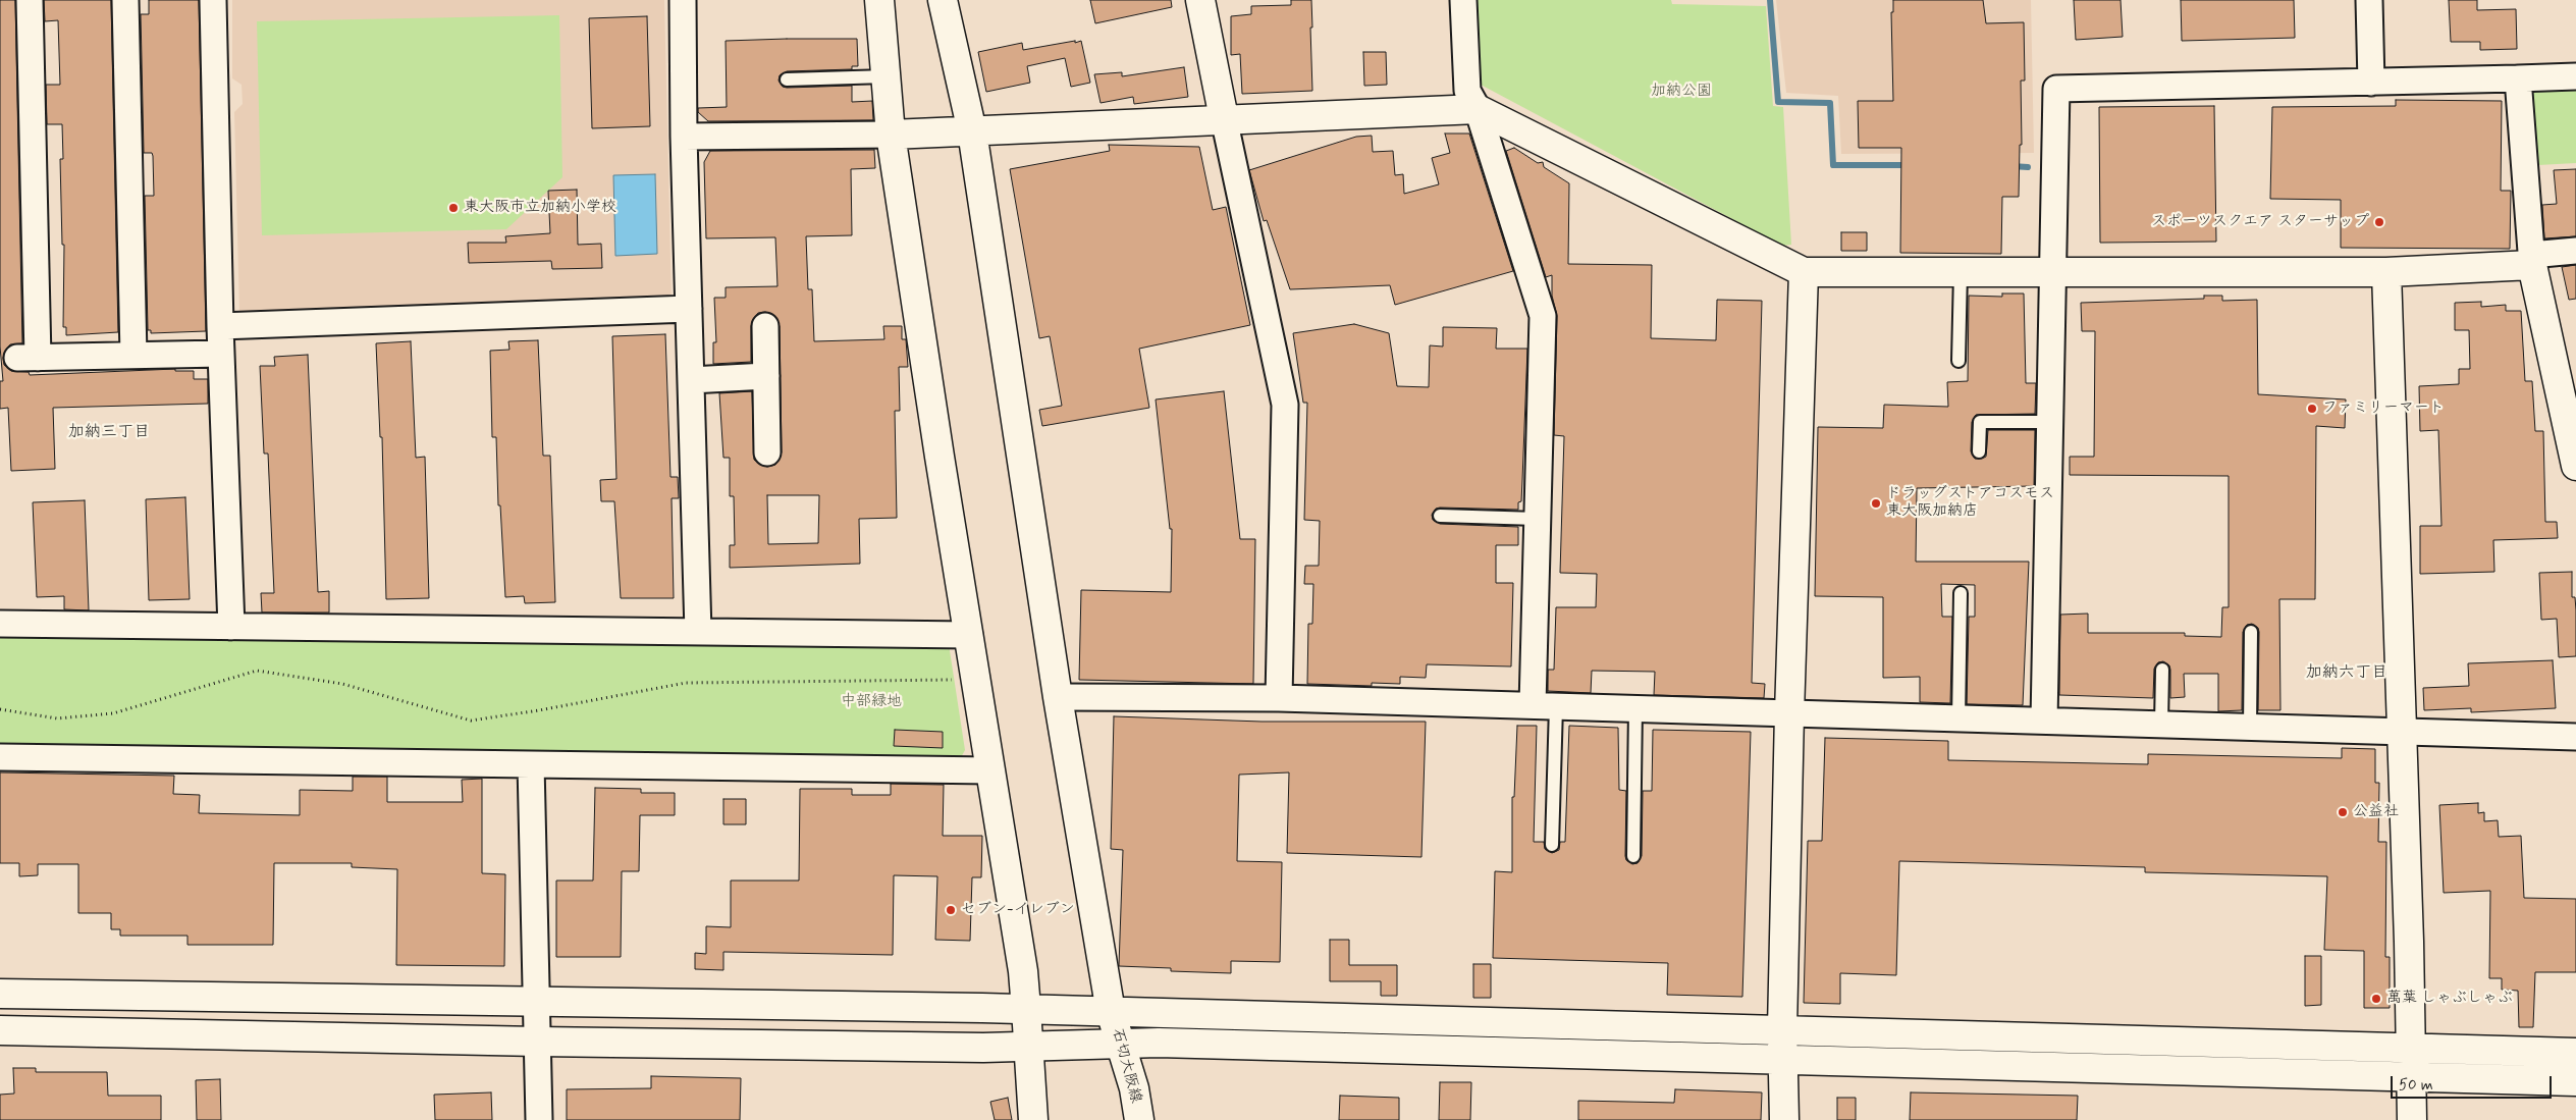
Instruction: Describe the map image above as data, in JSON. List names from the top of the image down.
{
  "streets": {
    "street": ["石切大阪線"]
  },
  "districts": ["加納三丁目", "加納六丁目"],
  "parks": ["加納公園", "中部緑地"],
  "places": [
    "東大阪市立加納小学校",
    "スポーツスクエア スターサップ",
    "ファミリーマート",
    "ドラッグストアコスモス 東大阪加納店",
    "公益社",
    "セブン-イレブン",
    "萬葉 しゃぶしゃぶ"
  ],
  "scale_bar": "50 m"
}
